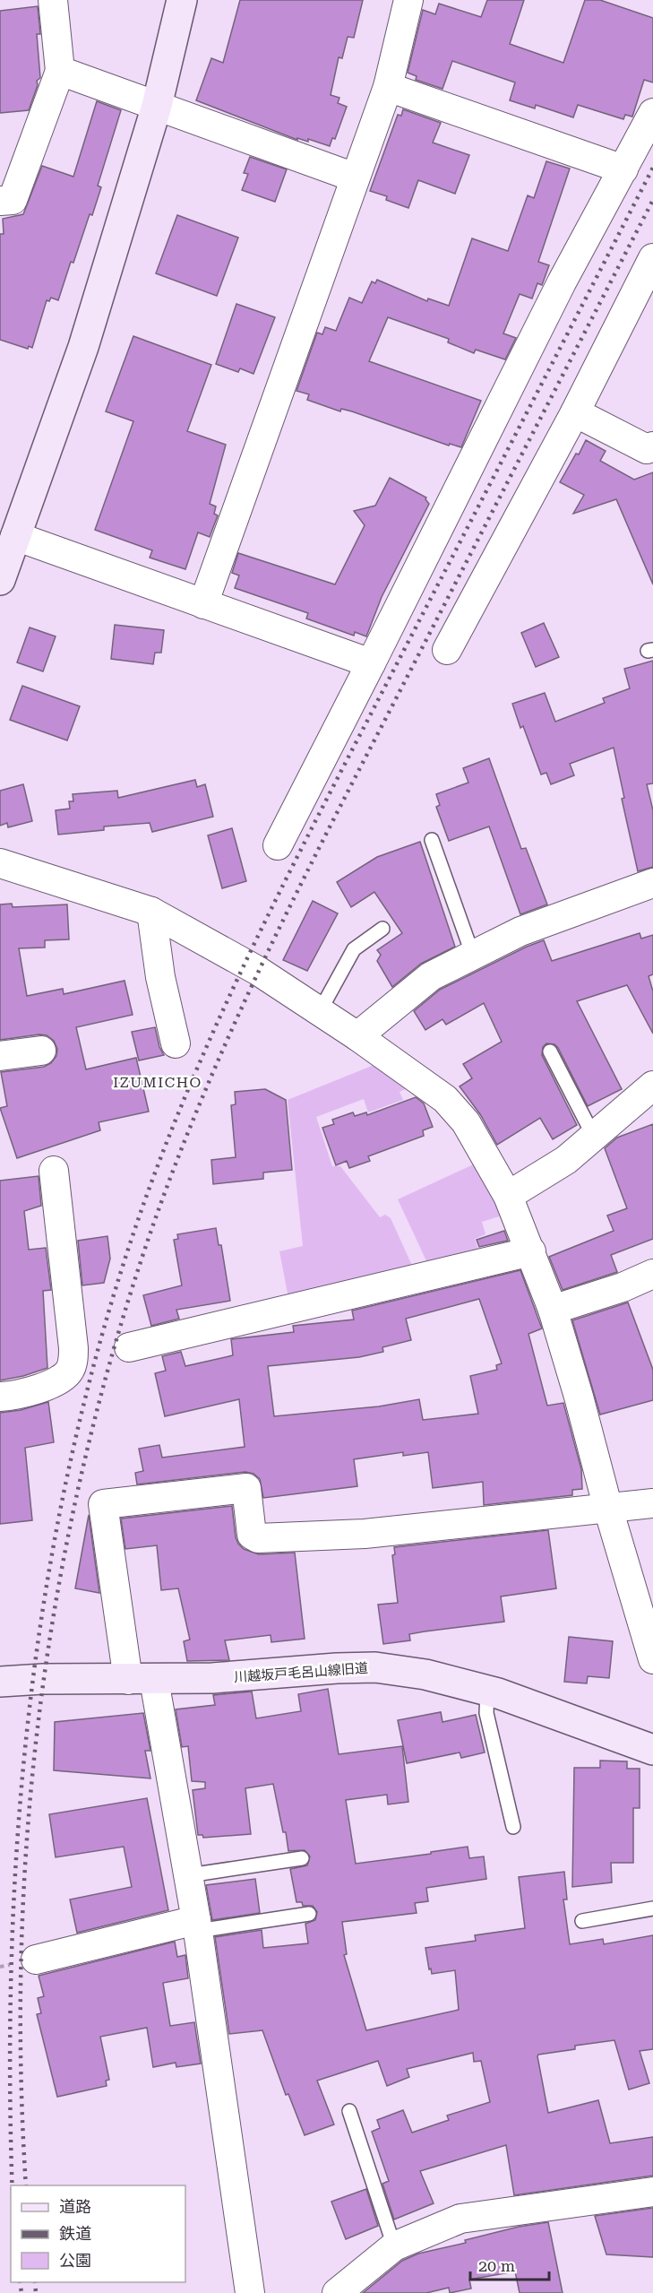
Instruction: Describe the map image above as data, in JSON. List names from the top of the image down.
{
  "streets": {
    "street": ["川越坂戸毛呂山線旧道"]
  },
  "districts": ["IZUMICHO"],
  "legend": ["道路", "鉄道", "公園"],
  "scale_bar": "20 m"
}
